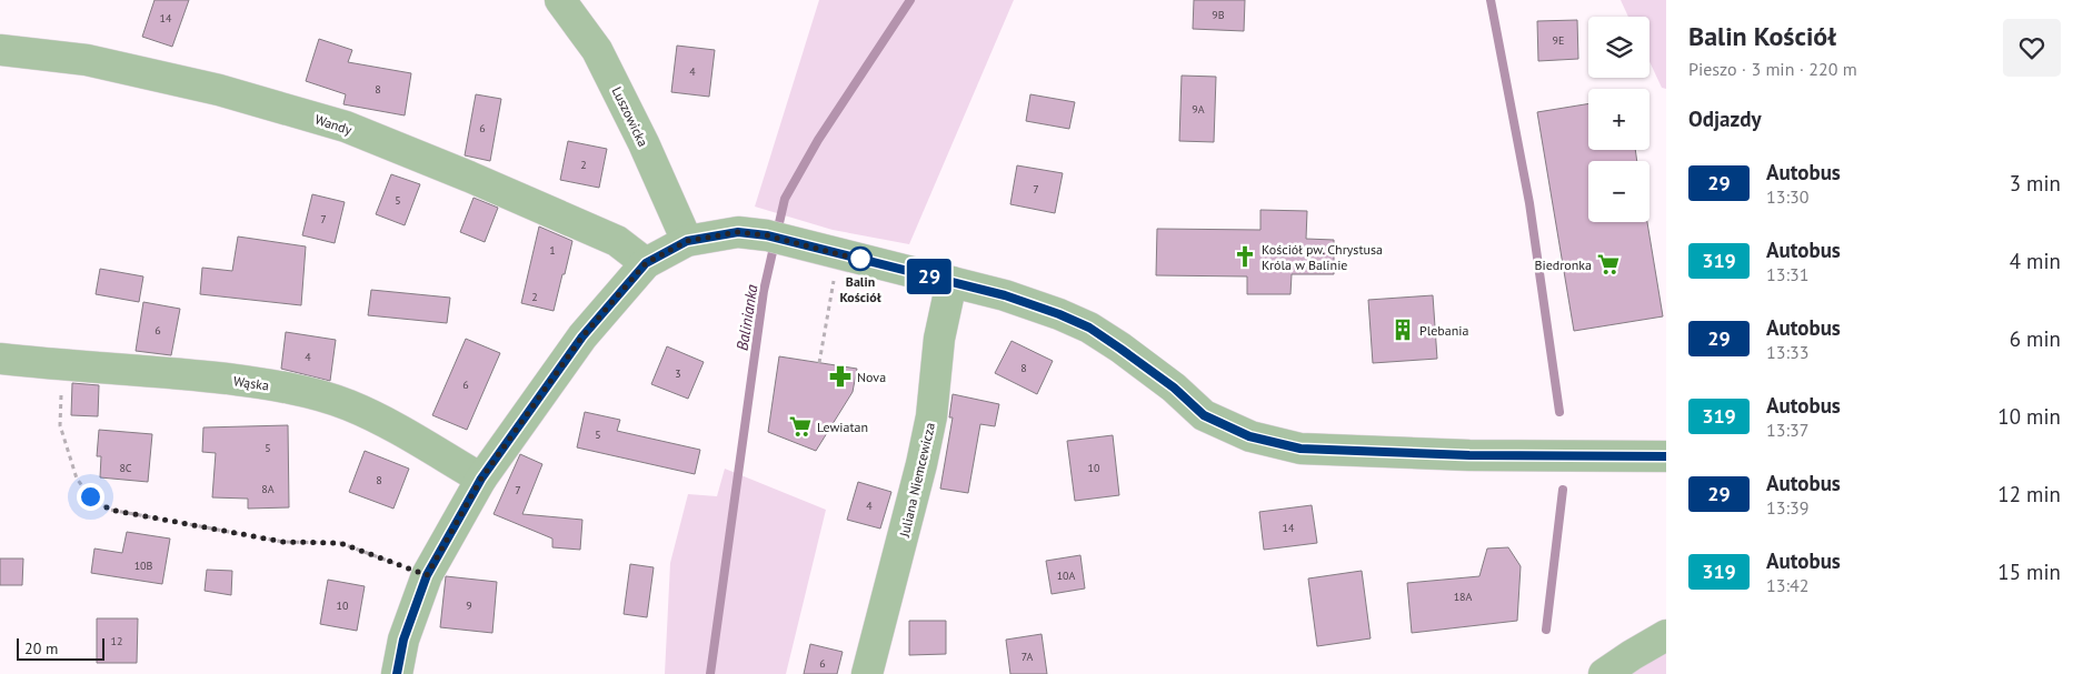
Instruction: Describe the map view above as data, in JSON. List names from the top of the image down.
{
  "streets": {
    "street": [
      "Luszowicka",
      "Wandy",
      "Wąska",
      "Juliana Niemcewicza"
    ]
  },
  "water": ["Balinianka"],
  "places": {
    "church": ["Kościół pw. Chrystusa Króla w Balinie"],
    "other": ["Balin Kościół"],
    "supermarket": ["Biedronka", "Lewiatan"],
    "building": ["Plebania"],
    "pharmacy": ["Nova"]
  },
  "lines": ["bus line 29"],
  "house_numbers": [
    "9B",
    "14",
    "9E",
    "4",
    "8",
    "9A",
    "6",
    "2",
    "7",
    "5",
    "7",
    "1",
    "2",
    "6",
    "4",
    "8",
    "3",
    "6",
    "5",
    "5",
    "8C",
    "10",
    "8",
    "8A",
    "7",
    "4",
    "14",
    "10B",
    "10A",
    "18A",
    "10",
    "9",
    "12",
    "7A",
    "6"
  ],
  "scale_bar": "20 m",
  "page": {
    "on_map": "29",
    "heading": [
      ["Balin Kościół", "Pieszo · 3 min · 220 m"],
      "Odjazdy"
    ],
    "map_buttons": ["+", "−"],
    "list": [
      {
        "mark": "29",
        "name": "Autobus",
        "note": "13:30",
        "value": "3 min"
      },
      {
        "mark": "319",
        "name": "Autobus",
        "note": "13:31",
        "value": "4 min"
      },
      {
        "mark": "29",
        "name": "Autobus",
        "note": "13:33",
        "value": "6 min"
      },
      {
        "mark": "319",
        "name": "Autobus",
        "note": "13:37",
        "value": "10 min"
      },
      {
        "mark": "29",
        "name": "Autobus",
        "note": "13:39",
        "value": "12 min"
      },
      {
        "mark": "319",
        "name": "Autobus",
        "note": "13:42",
        "value": "15 min"
      }
    ],
    "scale": "20 m"
  }
}
